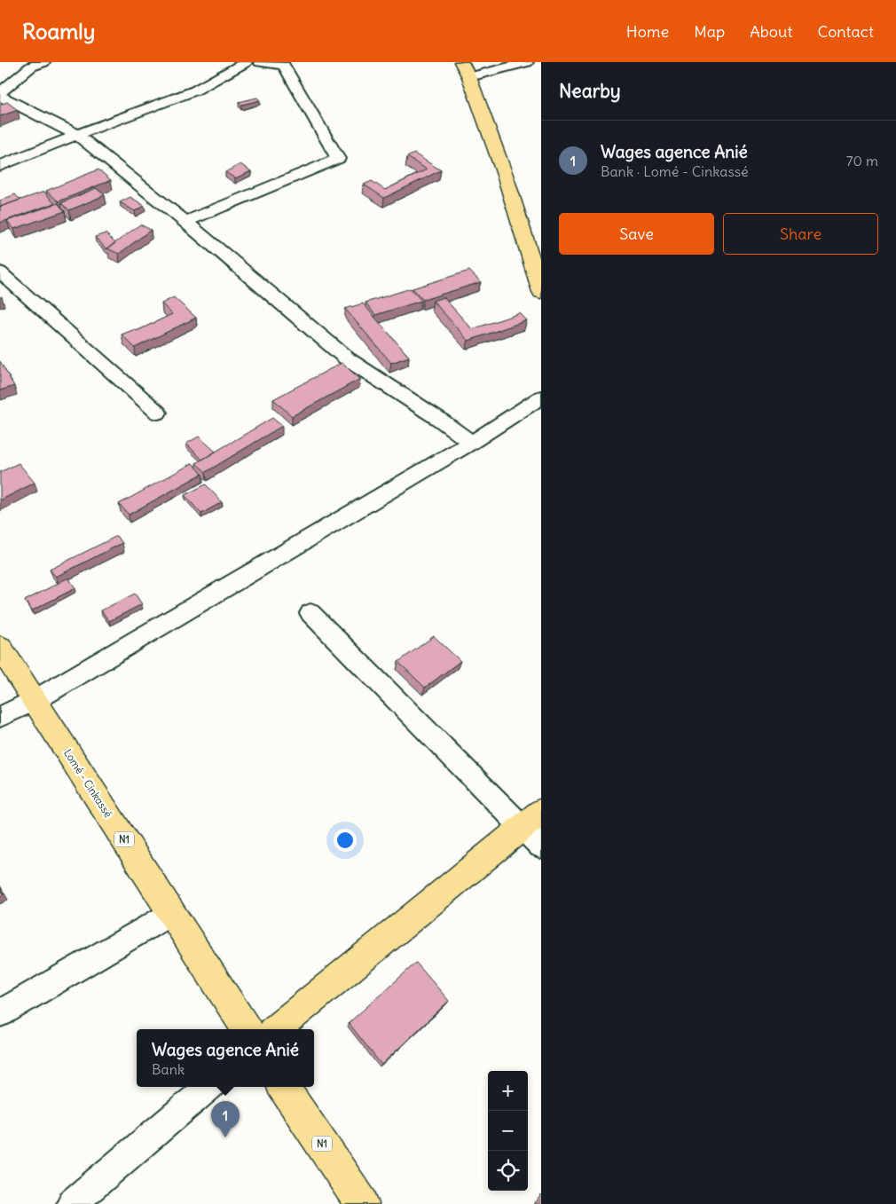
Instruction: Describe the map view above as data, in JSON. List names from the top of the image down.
{
  "streets": {
    "main road": ["Lomé - Cinkassé", "N1"]
  },
  "page": {
    "header": "Roamly",
    "nav": [
      "Home",
      "Map",
      "About",
      "Contact"
    ],
    "heading": "Nearby",
    "list": [
      {
        "mark": "1",
        "name": "Wages agence Anié",
        "note": "Bank · Lomé - Cinkassé",
        "value": "70 m"
      }
    ],
    "buttons": ["Save", "Share"],
    "popup": ["Wages agence Anié", "Bank"],
    "map_buttons": ["+", "−"],
    "pins": "1"
  }
}
